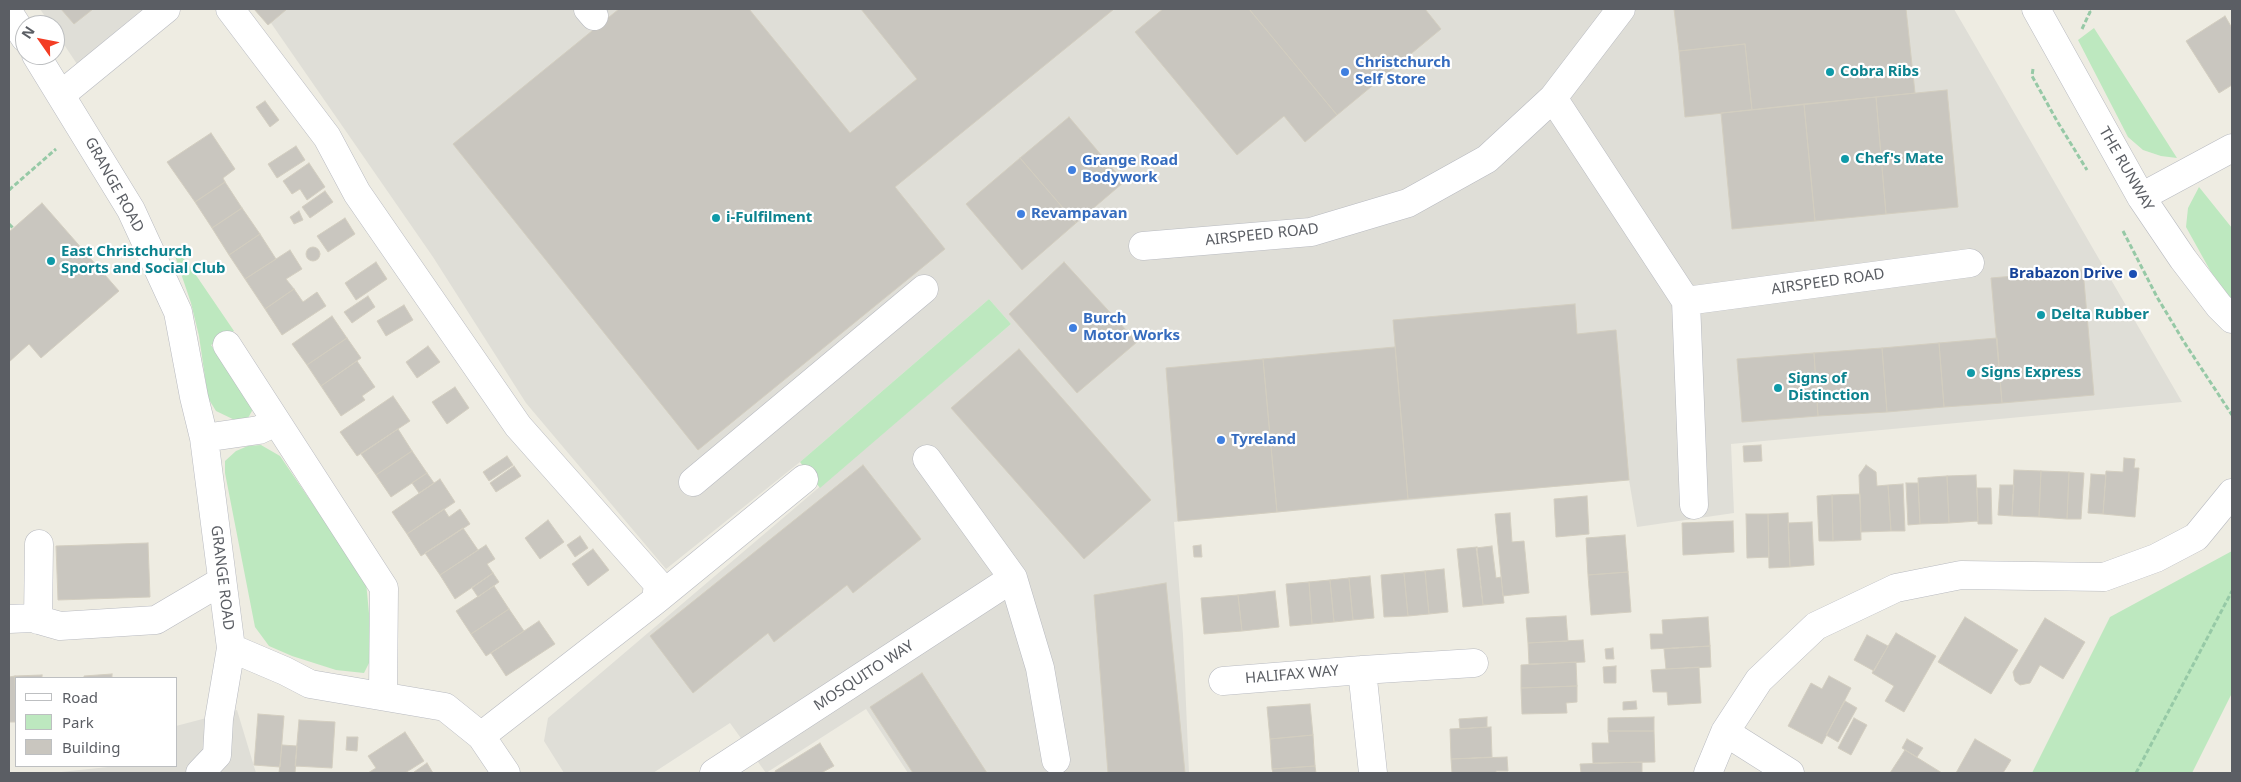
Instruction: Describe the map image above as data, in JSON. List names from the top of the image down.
{
  "streets": {
    "street": [
      "THE RUNWAY",
      "GRANGE ROAD",
      "AIRSPEED ROAD",
      "HALIFAX WAY",
      "MOSQUITO WAY"
    ]
  },
  "places": [
    "Christchurch Self Store",
    "Cobra Ribs",
    "Chef's Mate",
    "Grange Road Bodywork",
    "Revampavan",
    "i-Fulfilment",
    "East Christchurch Sports and Social Club",
    "Brabazon Drive",
    "Delta Rubber",
    "Burch Motor Works",
    "Signs Express",
    "Signs of Distinction",
    "Tyreland"
  ],
  "legend": ["Road", "Park", "Building"],
  "north": "top left"
}
